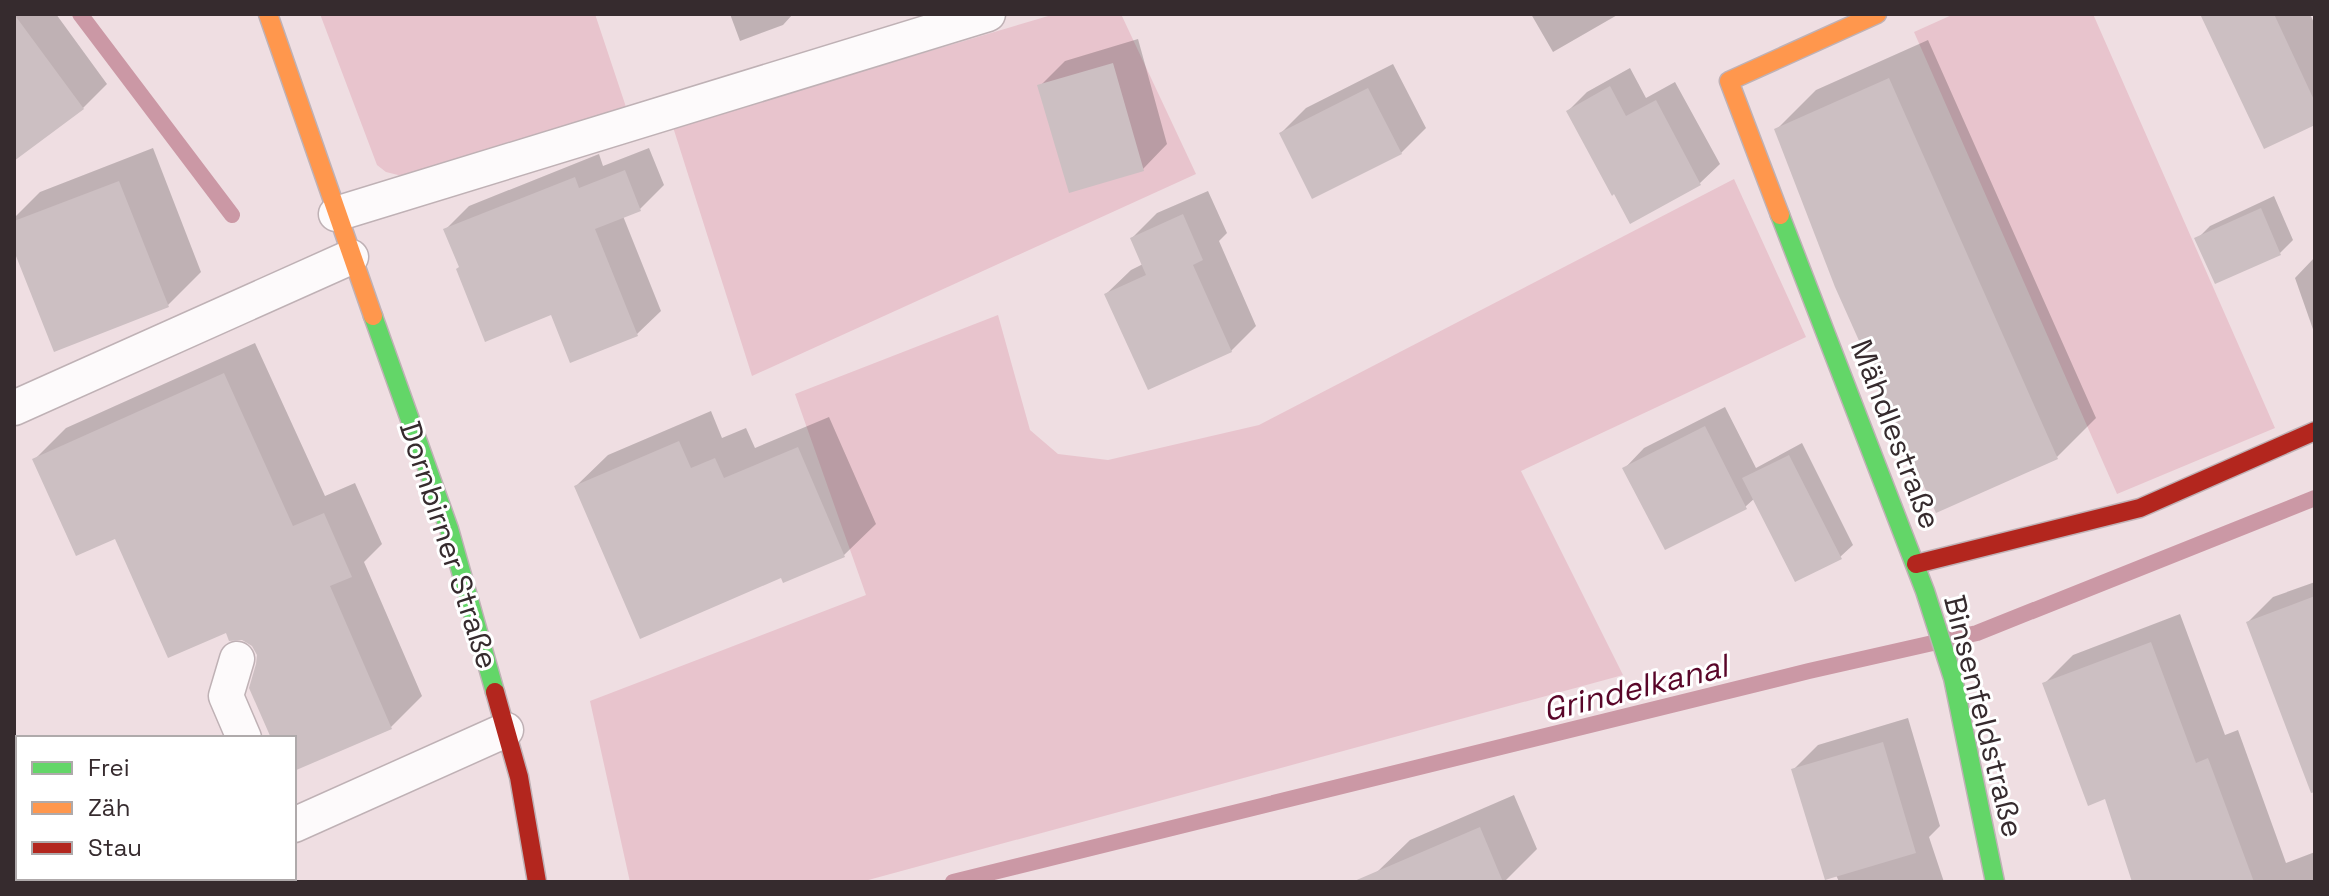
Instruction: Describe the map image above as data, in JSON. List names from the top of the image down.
{
  "streets": {
    "street": ["Mähdlestraße", "Dornbirner Straße", "Binsenfeldstraße"]
  },
  "crossings": [
    ["Mähdlestraße", "Binsenfeldstraße"]
  ],
  "water": ["Grindelkanal"],
  "legend": ["Frei", "Zäh", "Stau"]
}
